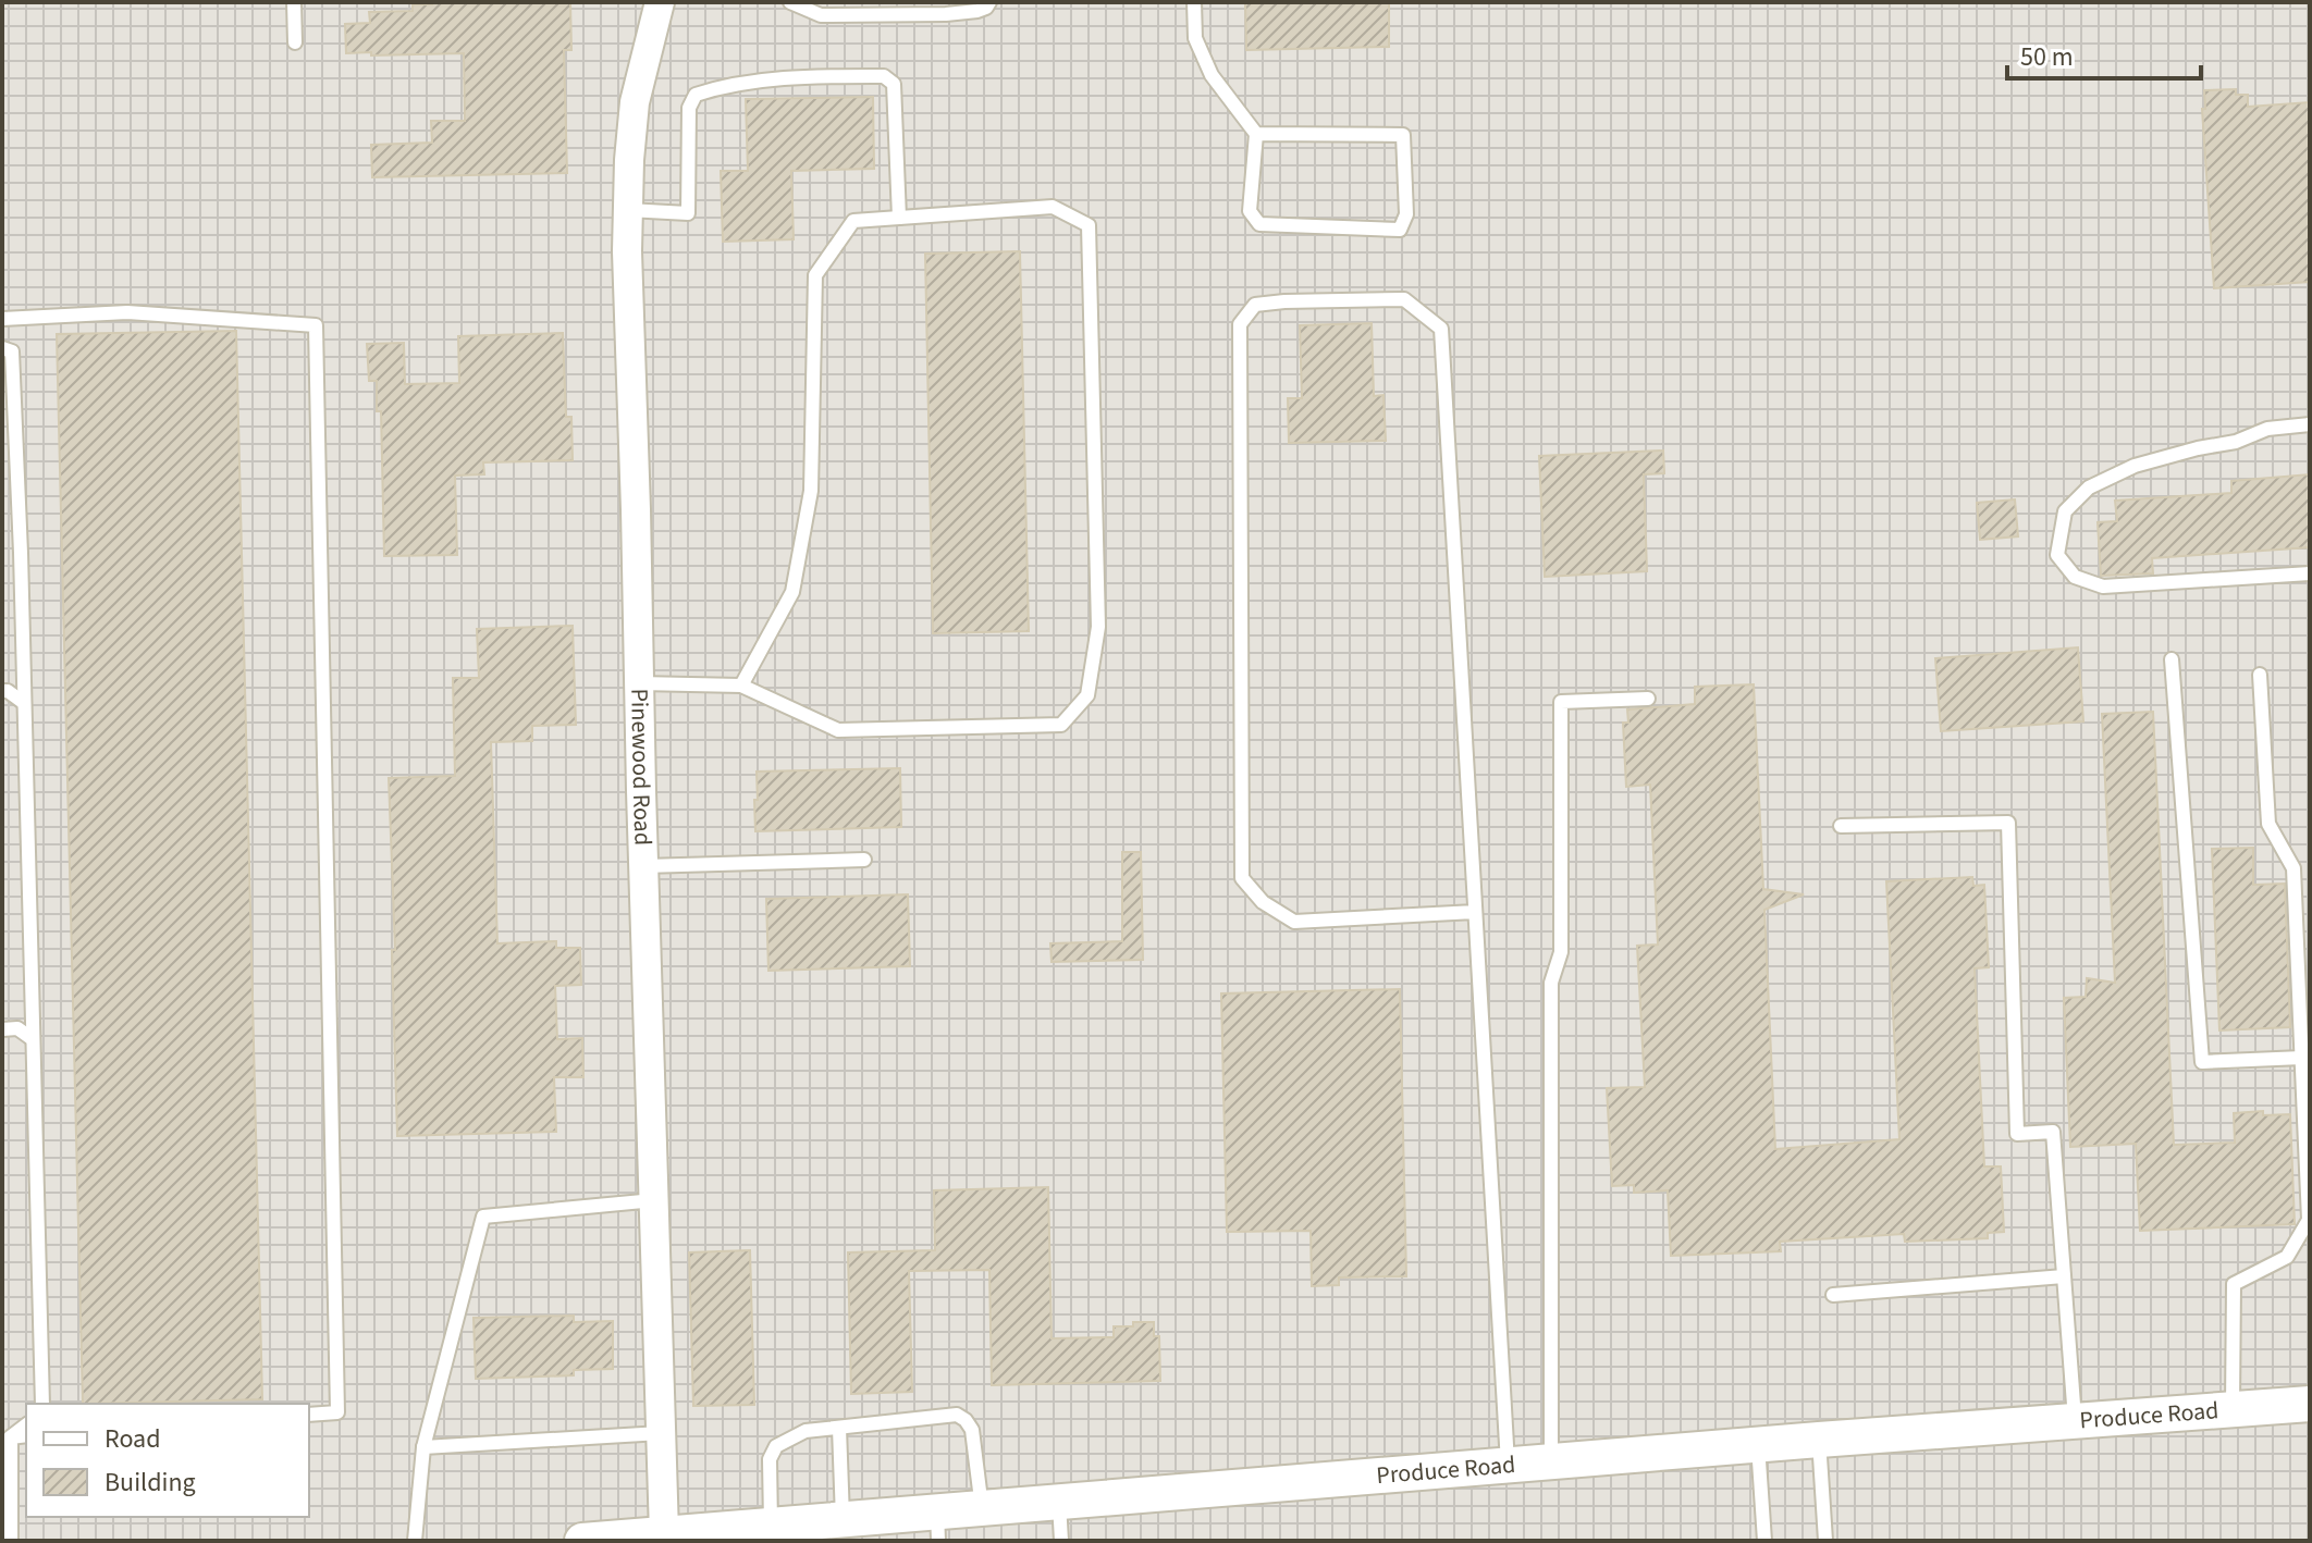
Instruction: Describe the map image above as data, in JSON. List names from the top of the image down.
{
  "streets": {
    "street": ["Pinewood Road", "Produce Road"]
  },
  "crossings": [
    ["Pinewood Road", "Produce Road"]
  ],
  "legend": ["Road", "Building"],
  "scale_bar": "50 m"
}
